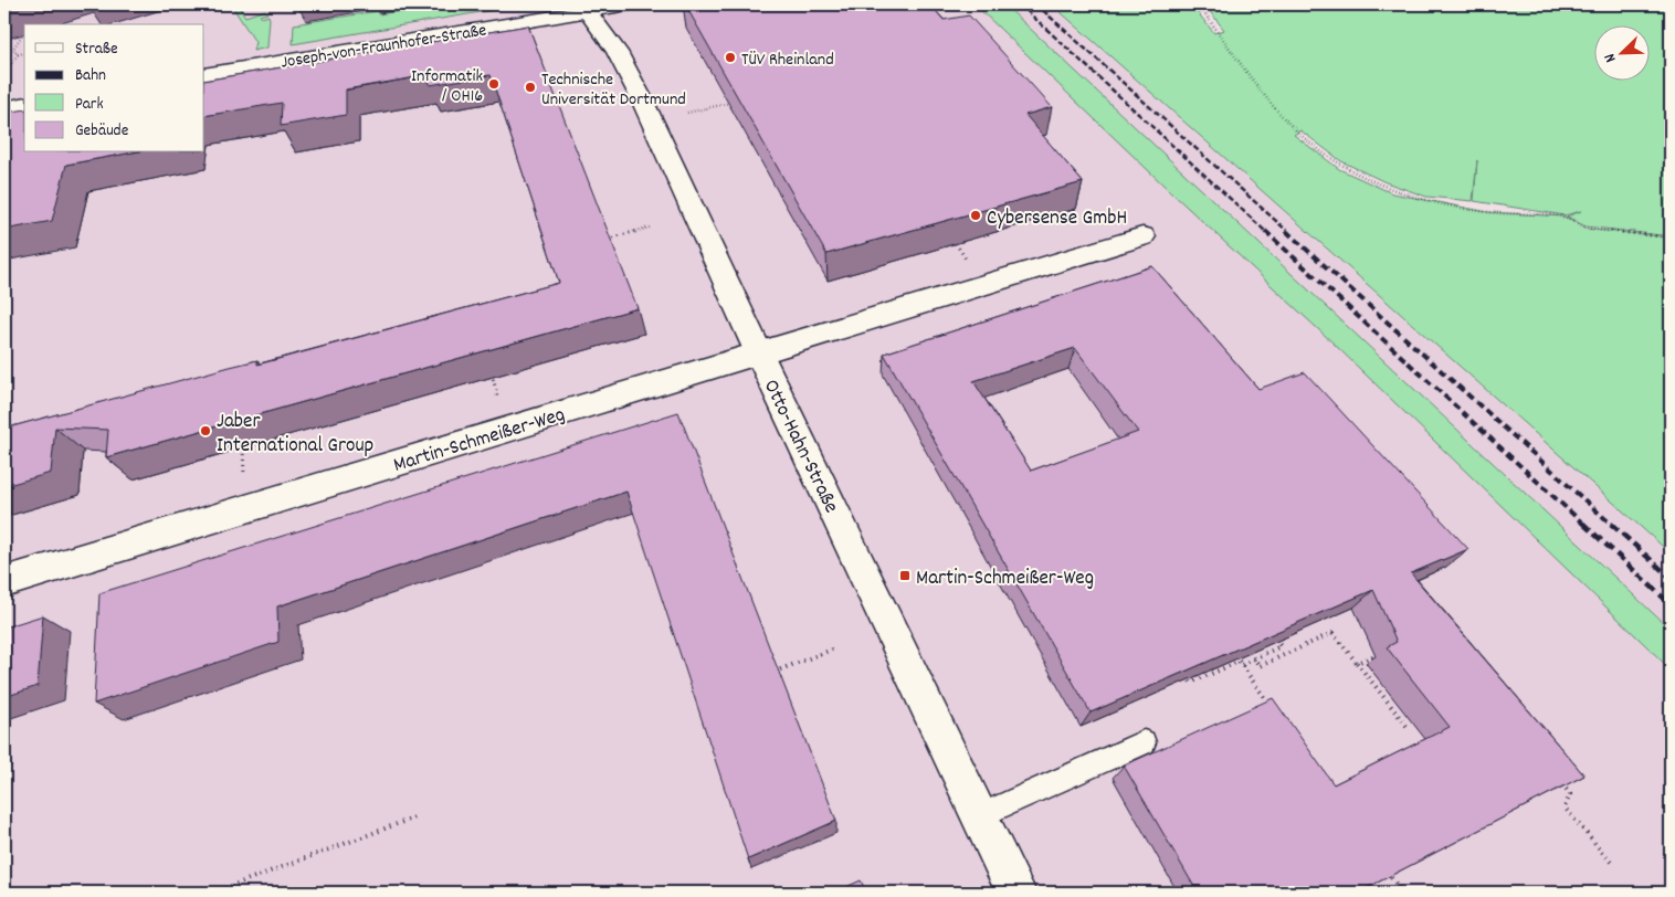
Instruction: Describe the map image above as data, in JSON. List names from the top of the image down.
{
  "streets": {
    "street": ["Joseph-von-Fraunhofer-Straße", "Martin-Schmeißer-Weg", "Otto-Hahn-Straße"]
  },
  "crossings": [
    ["Joseph-von-Fraunhofer-Straße", "Otto-Hahn-Straße"],
    ["Martin-Schmeißer-Weg", "Otto-Hahn-Straße"]
  ],
  "places": {
    "other": [
      "TÜV Rheinland",
      "Informatik / OH16",
      "Technische Universität Dortmund",
      "Cybersense GmbH",
      "Jaber International Group"
    ],
    "transit": ["Martin-Schmeißer-Weg"]
  },
  "legend": [
    "Straße",
    "Bahn",
    "Park",
    "Gebäude"
  ],
  "north": "bottom left"
}
